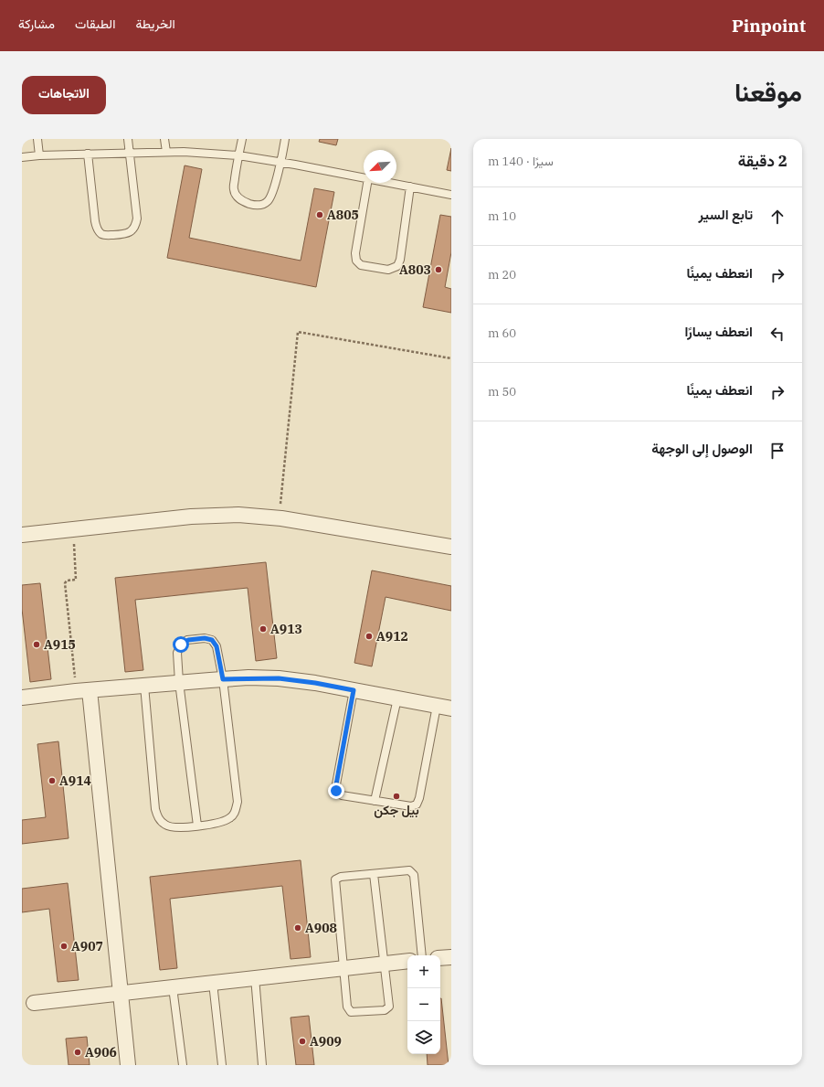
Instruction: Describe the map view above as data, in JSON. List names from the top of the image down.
{
  "places": [
    "A805",
    "A803",
    "A913",
    "A912",
    "A915",
    "A914",
    "بيل جكن",
    "A908",
    "A907",
    "A909",
    "A906"
  ],
  "north": "bottom left",
  "page": {
    "header": "Pinpoint",
    "nav": ["الخريطة", "الطبقات", "مشاركة"],
    "title": "موقعنا",
    "buttons": "الاتجاهات",
    "heading": ["2 دقيقة", "سيرًا · 140 m"],
    "list": [
      ["تابع السير", "10 m"],
      ["انعطف يمينًا", "20 m"],
      ["انعطف يسارًا", "60 m"],
      ["انعطف يمينًا", "50 m"],
      "الوصول إلى الوجهة"
    ],
    "map_buttons": ["+", "−"]
  }
}
